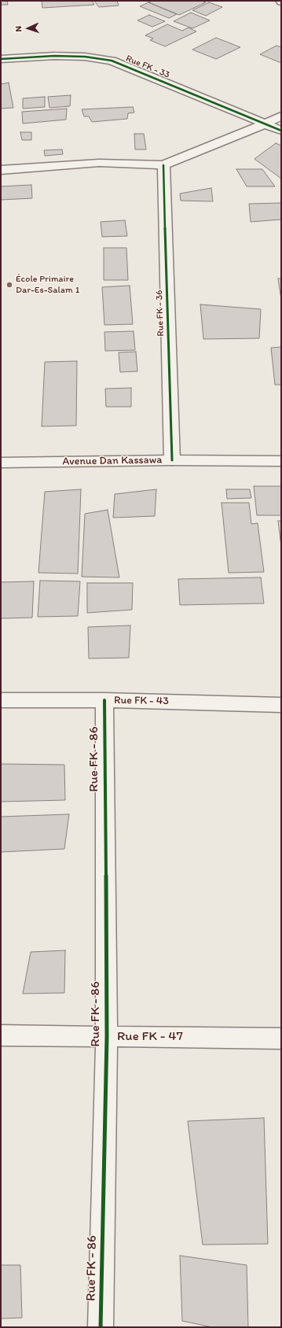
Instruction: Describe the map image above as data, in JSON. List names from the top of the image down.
{
  "streets": {
    "street": [
      "Rue FK - 33",
      "Rue FK - 36",
      "Avenue Dan Kassawa",
      "Rue FK - 43",
      "Rue FK - 86",
      "Rue FK - 47"
    ]
  },
  "crossings": [
    ["Rue FK - 36", "Avenue Dan Kassawa"],
    ["Rue FK - 43", "Rue FK - 86"],
    ["Rue FK - 86", "Rue FK - 47"]
  ],
  "places": ["École Primaire Dar-Es-Salam 1"],
  "north": "left"
}
